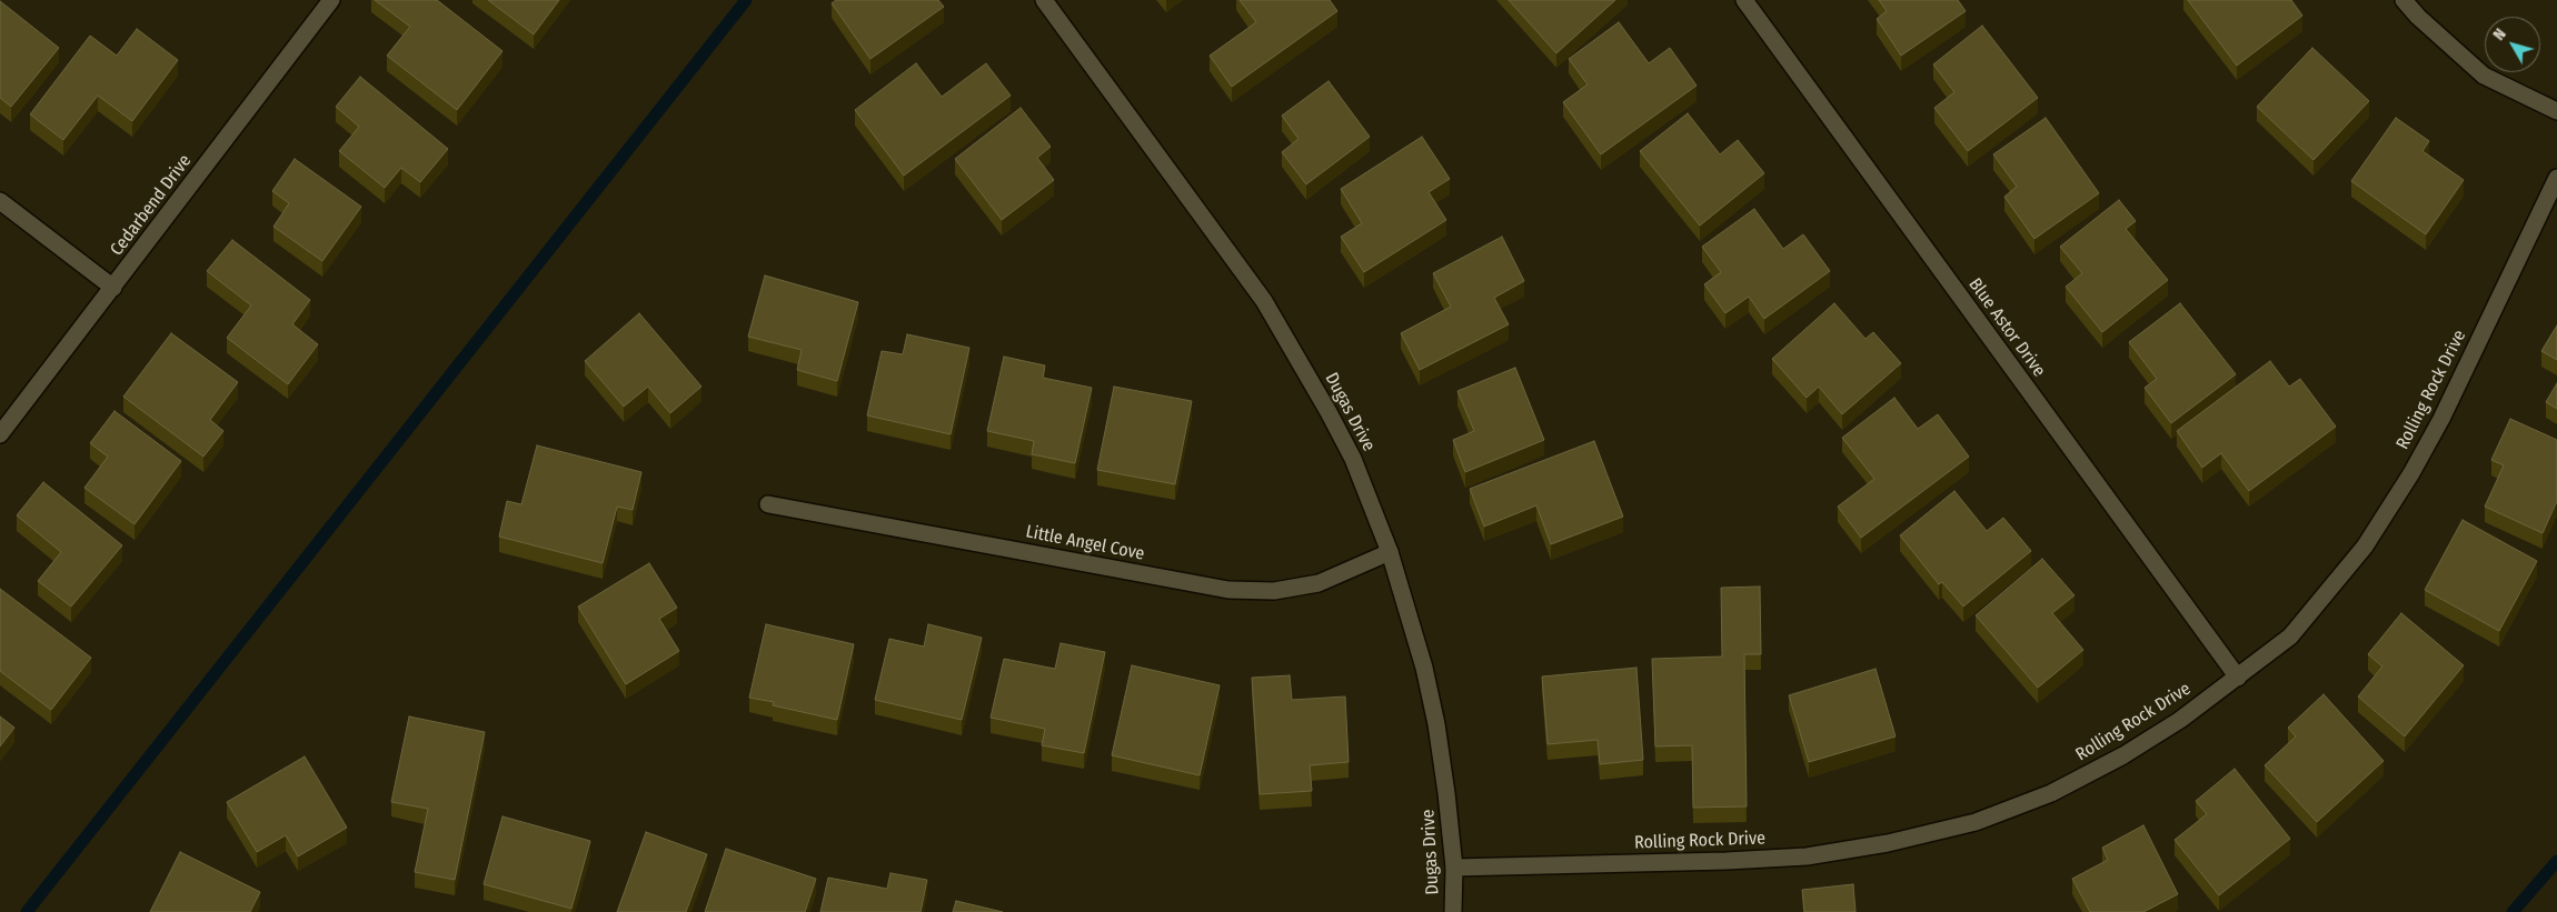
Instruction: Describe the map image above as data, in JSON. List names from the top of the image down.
{
  "streets": {
    "street": [
      "Cedarbend Drive",
      "Blue Astor Drive",
      "Rolling Rock Drive",
      "Dugas Drive",
      "Little Angel Cove"
    ]
  },
  "crossings": [
    ["Blue Astor Drive", "Rolling Rock Drive"],
    ["Rolling Rock Drive", "Dugas Drive"],
    ["Dugas Drive", "Little Angel Cove"]
  ],
  "north": "top left"
}
